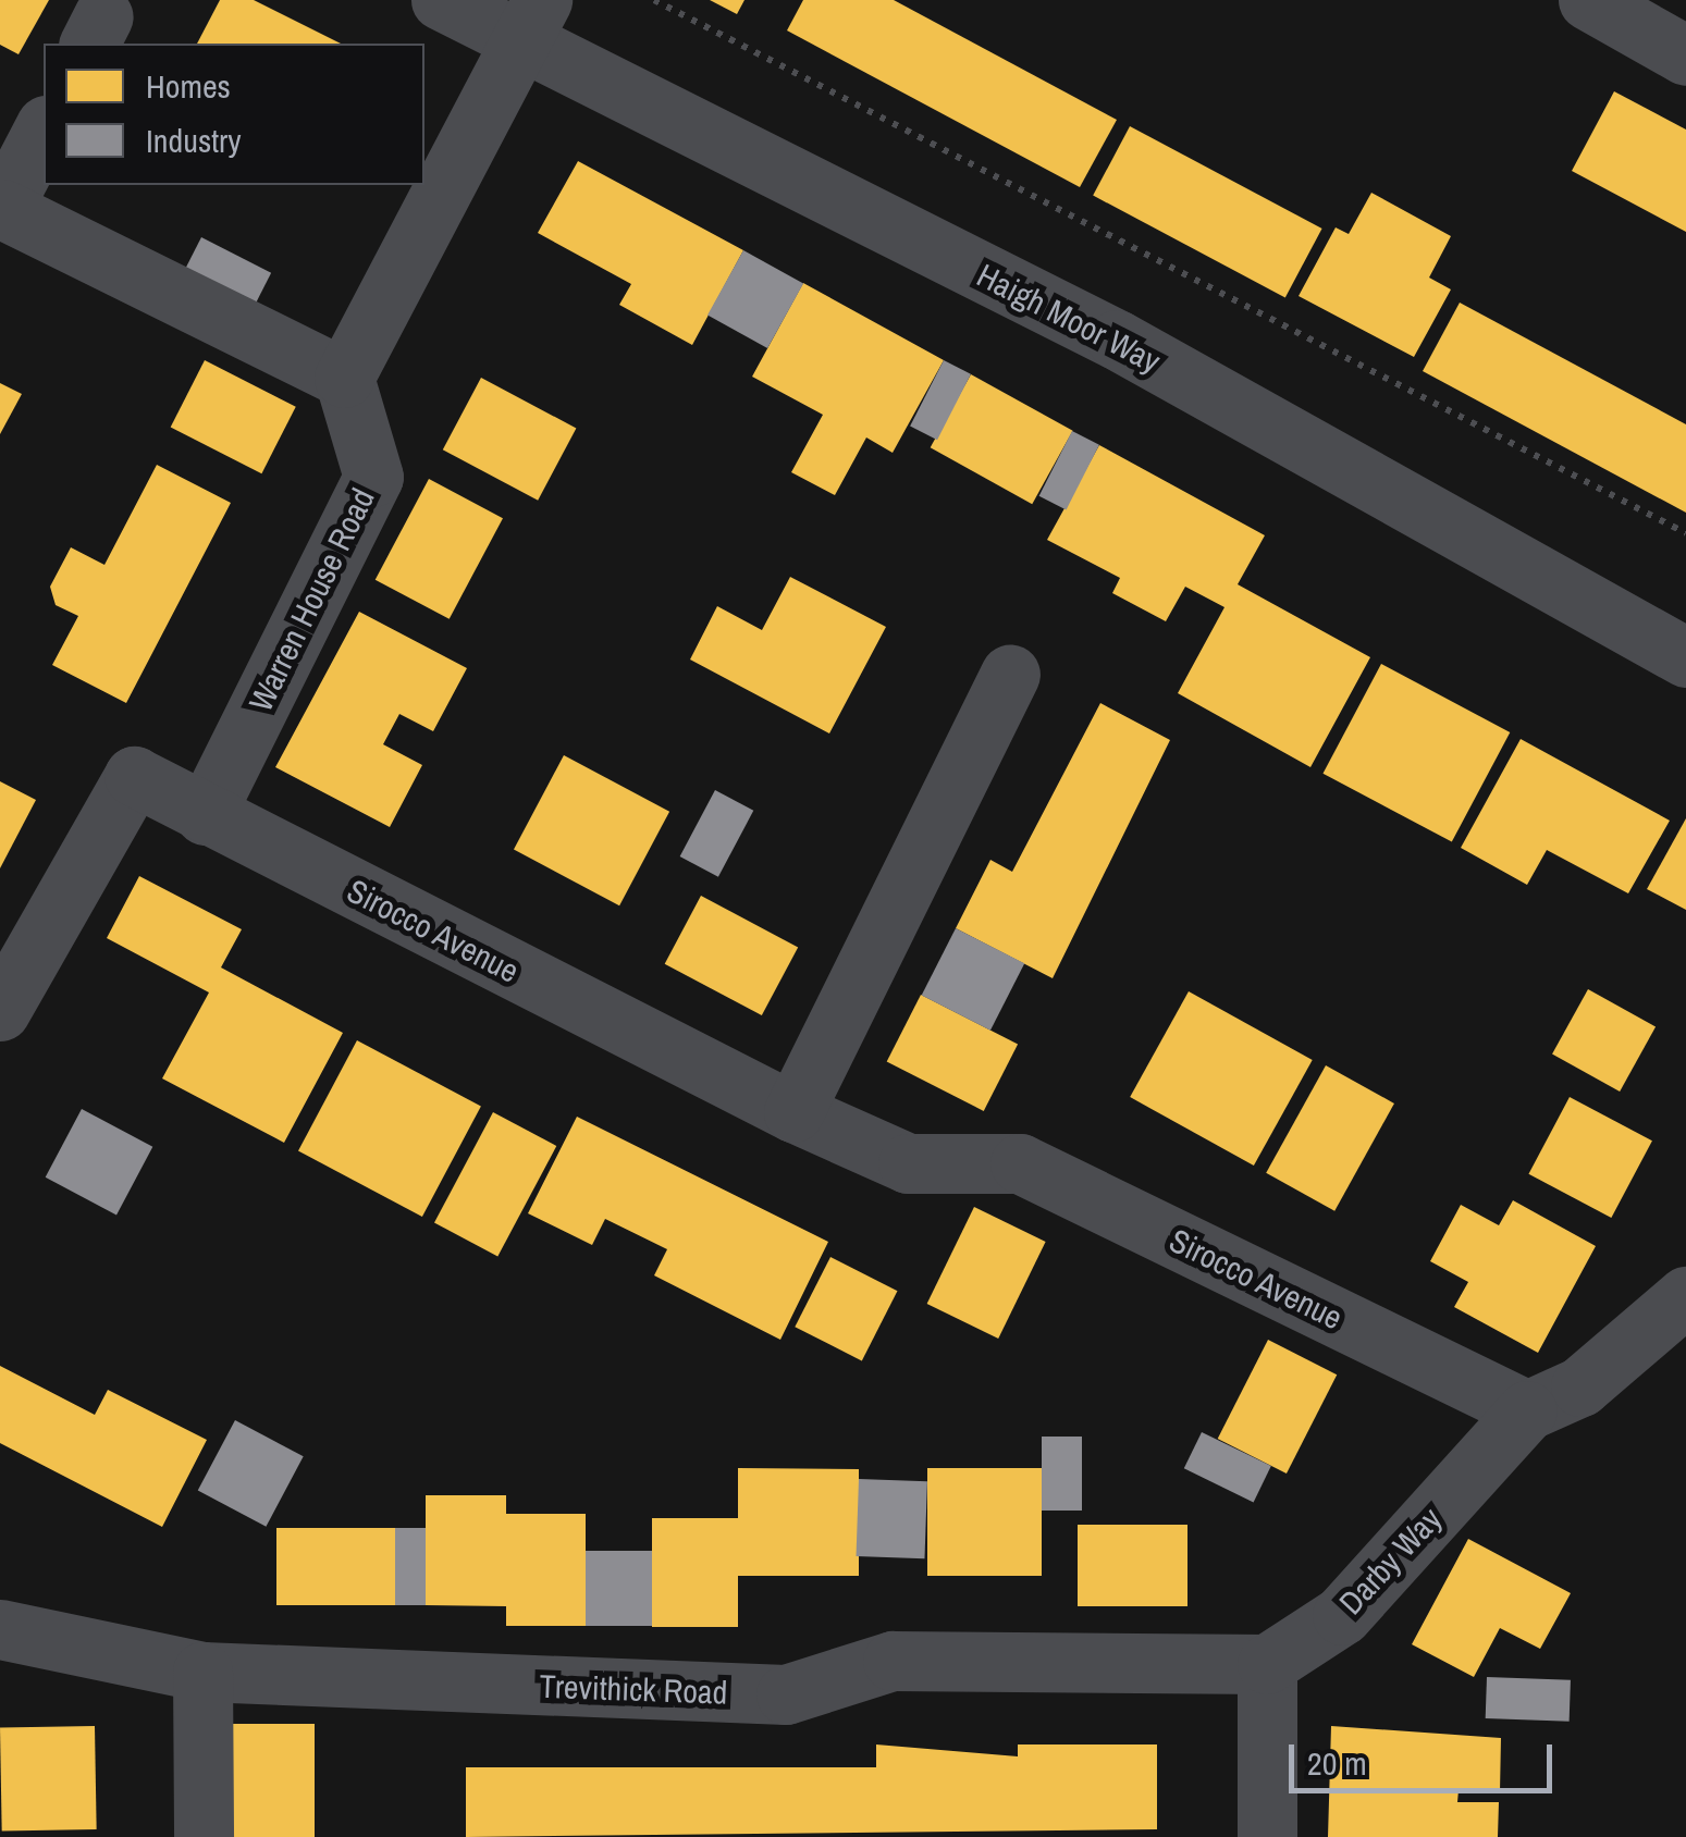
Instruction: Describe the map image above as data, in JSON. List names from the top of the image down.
{
  "streets": {
    "street": [
      "Haigh Moor Way",
      "Warren House Road",
      "Sirocco Avenue",
      "Darby Way",
      "Trevithick Road"
    ]
  },
  "crossings": [
    ["Warren House Road", "Sirocco Avenue"],
    ["Sirocco Avenue", "Darby Way"],
    ["Darby Way", "Trevithick Road"]
  ],
  "legend": ["Homes", "Industry"],
  "scale_bar": "20 m"
}
